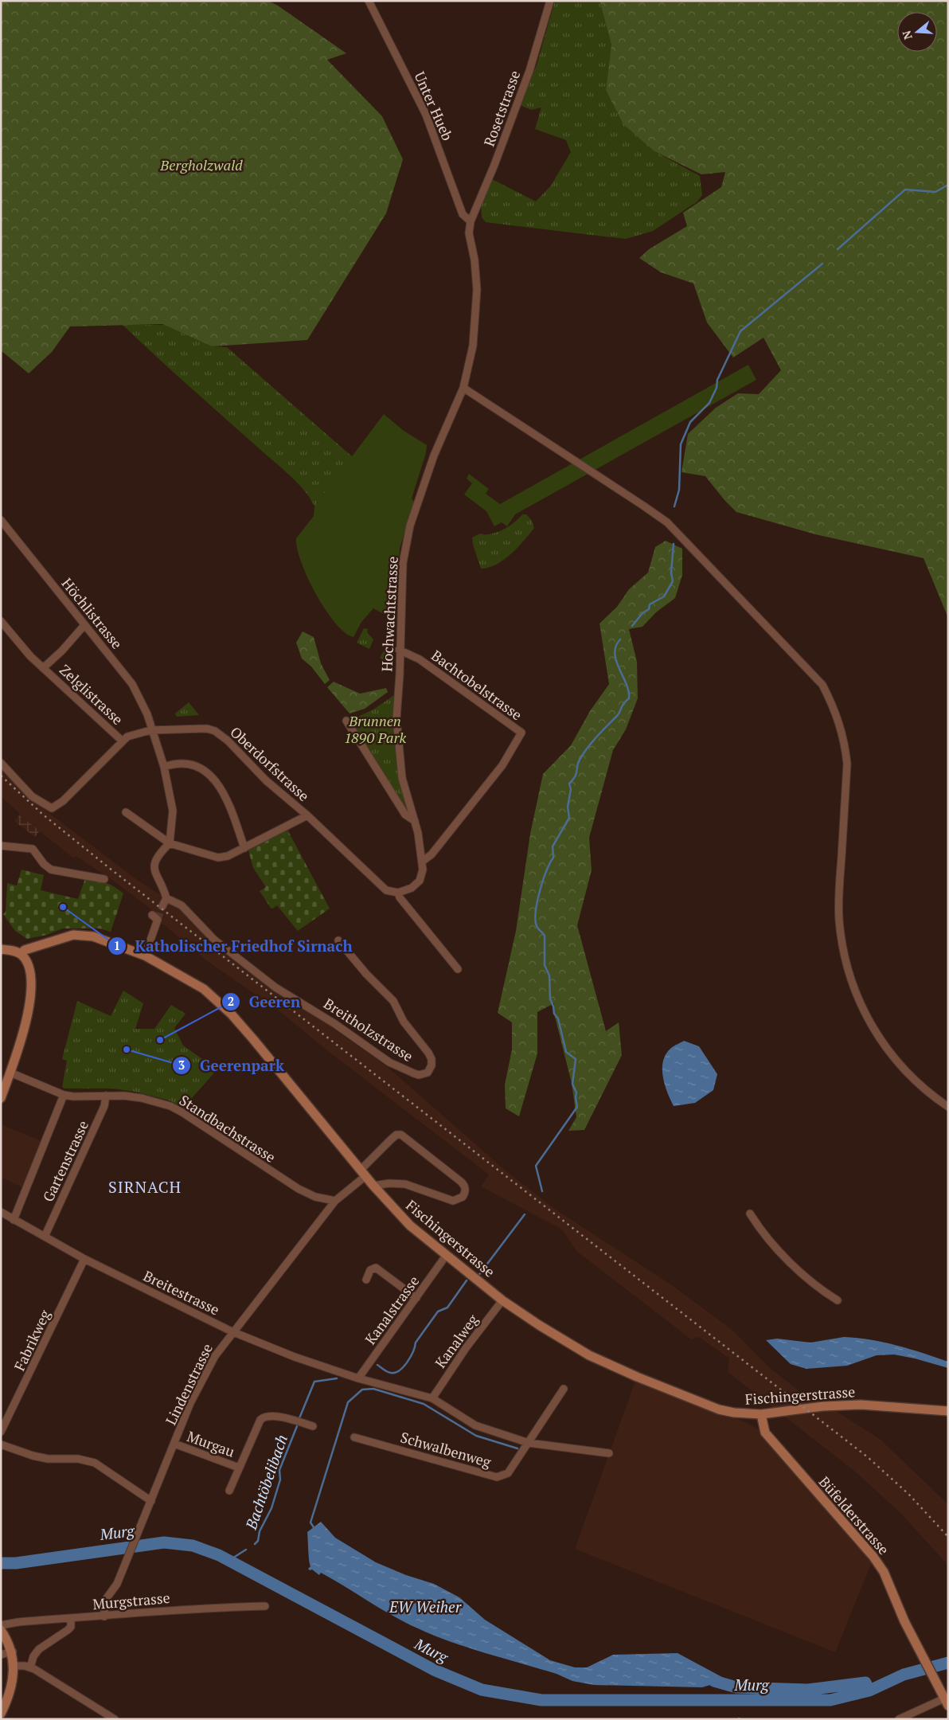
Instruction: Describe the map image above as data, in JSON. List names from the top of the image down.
{
  "streets": {
    "main road": ["Fischingerstrasse", "Büfelderstrasse"],
    "street": [
      "Unter Hueb",
      "Rosetstrasse",
      "Höchlistrasse",
      "Hochwachtstrasse",
      "Bachtobelstrasse",
      "Zelglistrasse",
      "Oberdorfstrasse",
      "Breitholzstrasse",
      "Standbachstrasse",
      "Gartenstrasse",
      "Breitestrasse",
      "Kanalstrasse",
      "Fabrikweg",
      "Kanalweg",
      "Lindenstrasse",
      "Murgau",
      "Schwalbenweg",
      "Murgstrasse"
    ]
  },
  "crossings": [
    ["Unter Hueb", "Rosetstrasse"],
    ["Unter Hueb", "Hochwachtstrasse"],
    ["Rosetstrasse", "Hochwachtstrasse"],
    ["Höchlistrasse", "Oberdorfstrasse"],
    ["Hochwachtstrasse", "Bachtobelstrasse"],
    ["Zelglistrasse", "Oberdorfstrasse"],
    ["Standbachstrasse", "Gartenstrasse"],
    ["Standbachstrasse", "Lindenstrasse"],
    ["Gartenstrasse", "Breitestrasse"],
    ["Fischingerstrasse", "Kanalstrasse"],
    ["Fischingerstrasse", "Kanalweg"],
    ["Fischingerstrasse", "Lindenstrasse"],
    ["Fischingerstrasse", "Büfelderstrasse"],
    ["Breitestrasse", "Kanalstrasse"],
    ["Breitestrasse", "Fabrikweg"],
    ["Breitestrasse", "Kanalweg"],
    ["Breitestrasse", "Lindenstrasse"],
    ["Breitestrasse", "Schwalbenweg"],
    ["Lindenstrasse", "Murgau"],
    ["Lindenstrasse", "Murgstrasse"]
  ],
  "districts": ["SIRNACH"],
  "water": ["Bachtöbelibach", "Murg", "EW Weiher"],
  "parks": ["Bergholzwald", "Brunnen 1890 Park"],
  "places": ["Katholischer Friedhof Sirnach", "Geeren", "Geerenpark"],
  "north": "left"
}
